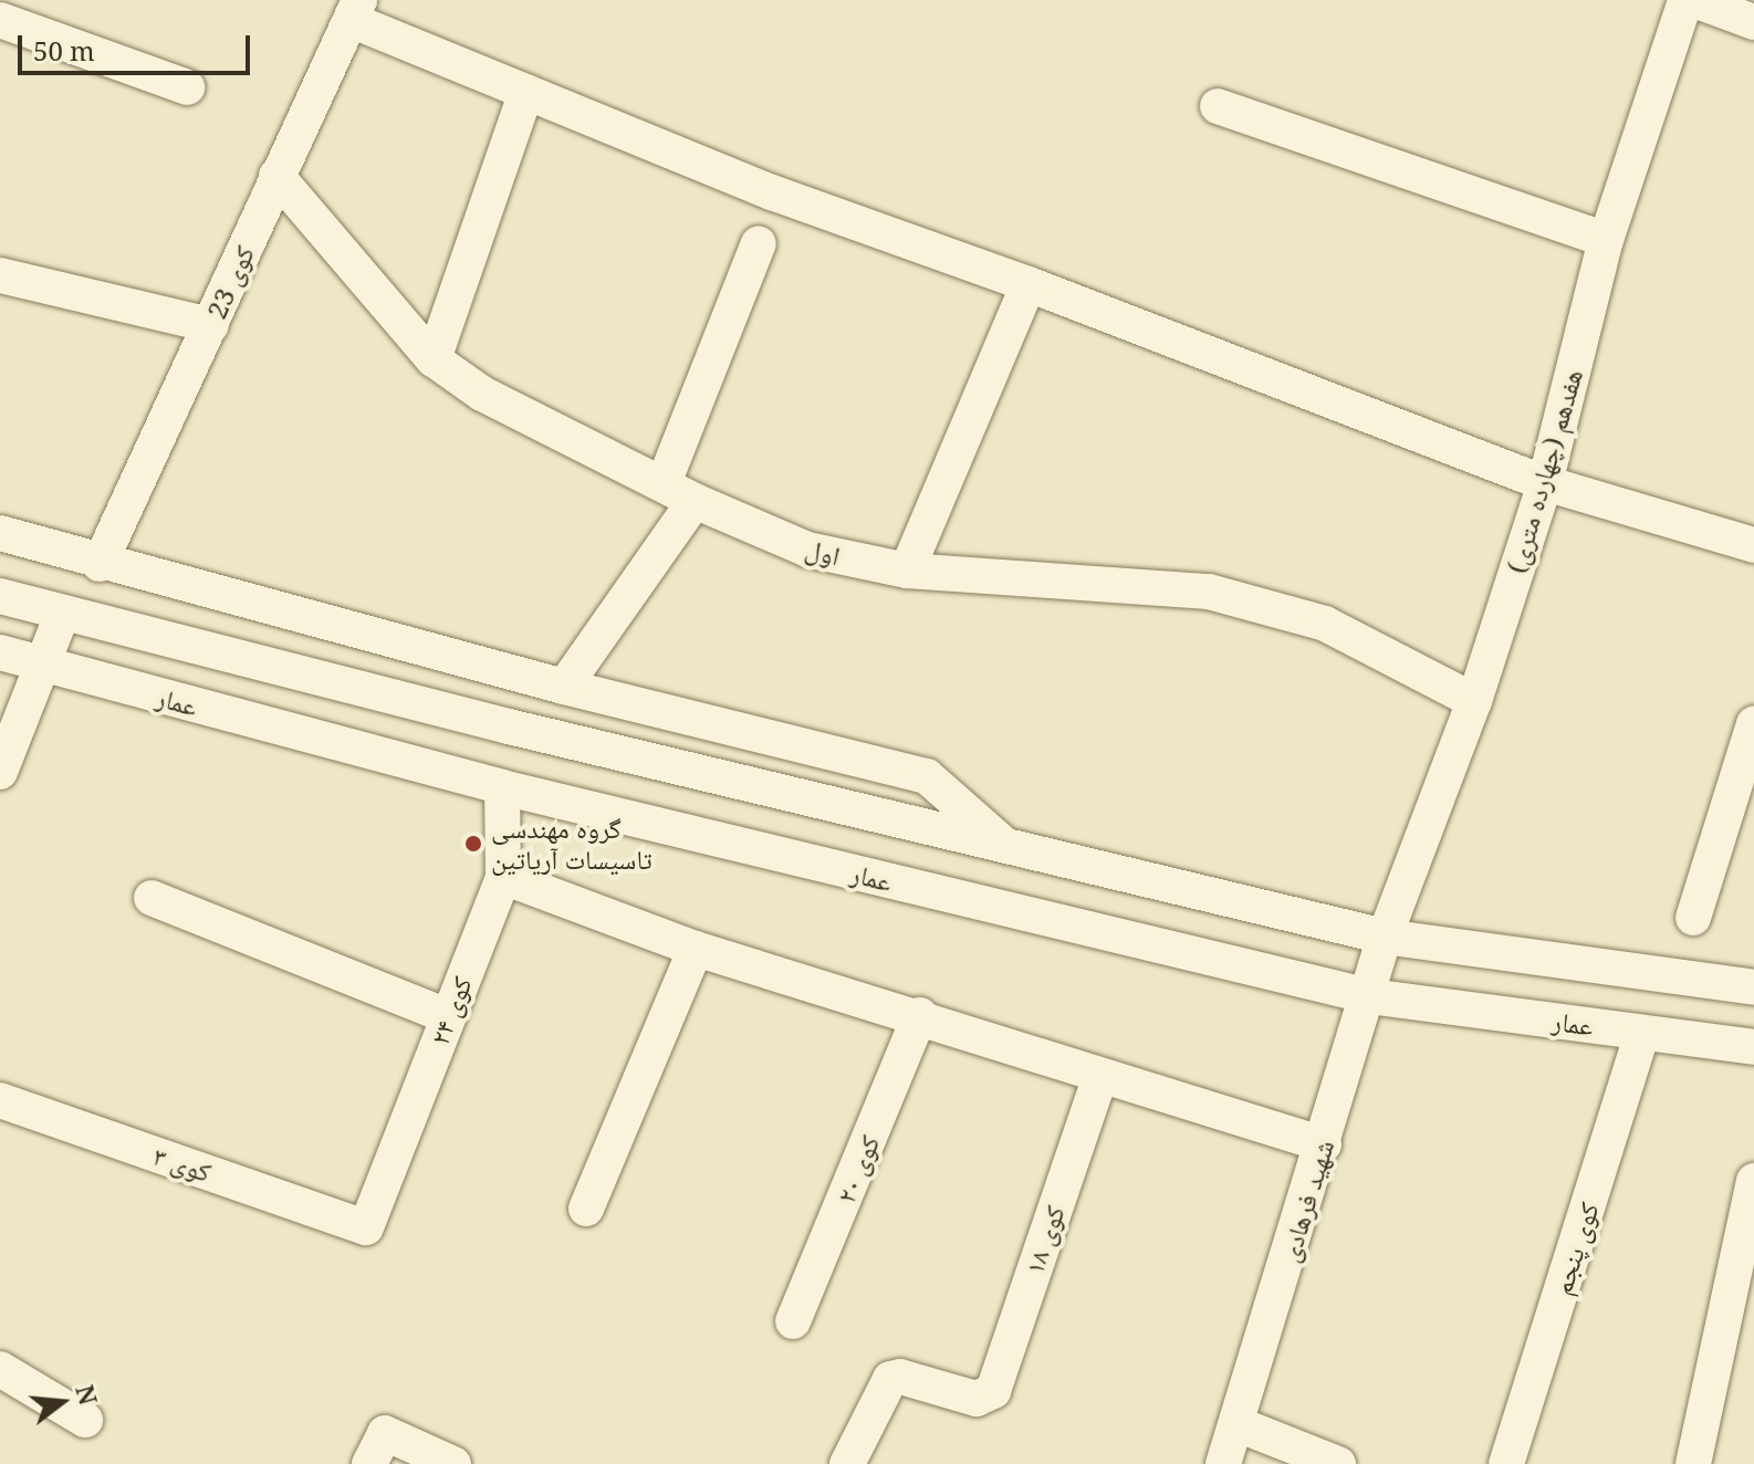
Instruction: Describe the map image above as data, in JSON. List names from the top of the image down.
{
  "streets": {
    "street": [
      "کوی 23",
      "هفدهم (چهارده متری)",
      "اول",
      "عمار",
      "کوی ۲۴",
      "کوی ۳",
      "کوی ۲۰",
      "شهید فرهادی",
      "کوی ۱۸",
      "کوی پنجم"
    ]
  },
  "crossings": [
    ["کوی 23", "اول"],
    ["هفدهم (چهارده متری)", "اول"],
    ["هفدهم (چهارده متری)", "عمار"],
    ["هفدهم (چهارده متری)", "شهید فرهادی"],
    ["عمار", "کوی ۲۴"],
    ["عمار", "شهید فرهادی"],
    ["عمار", "کوی پنجم"],
    ["کوی ۲۴", "کوی ۳"]
  ],
  "places": ["گروه مهندسی تاسیسات آریاتین"],
  "scale_bar": "50 m",
  "north": "right"
}
